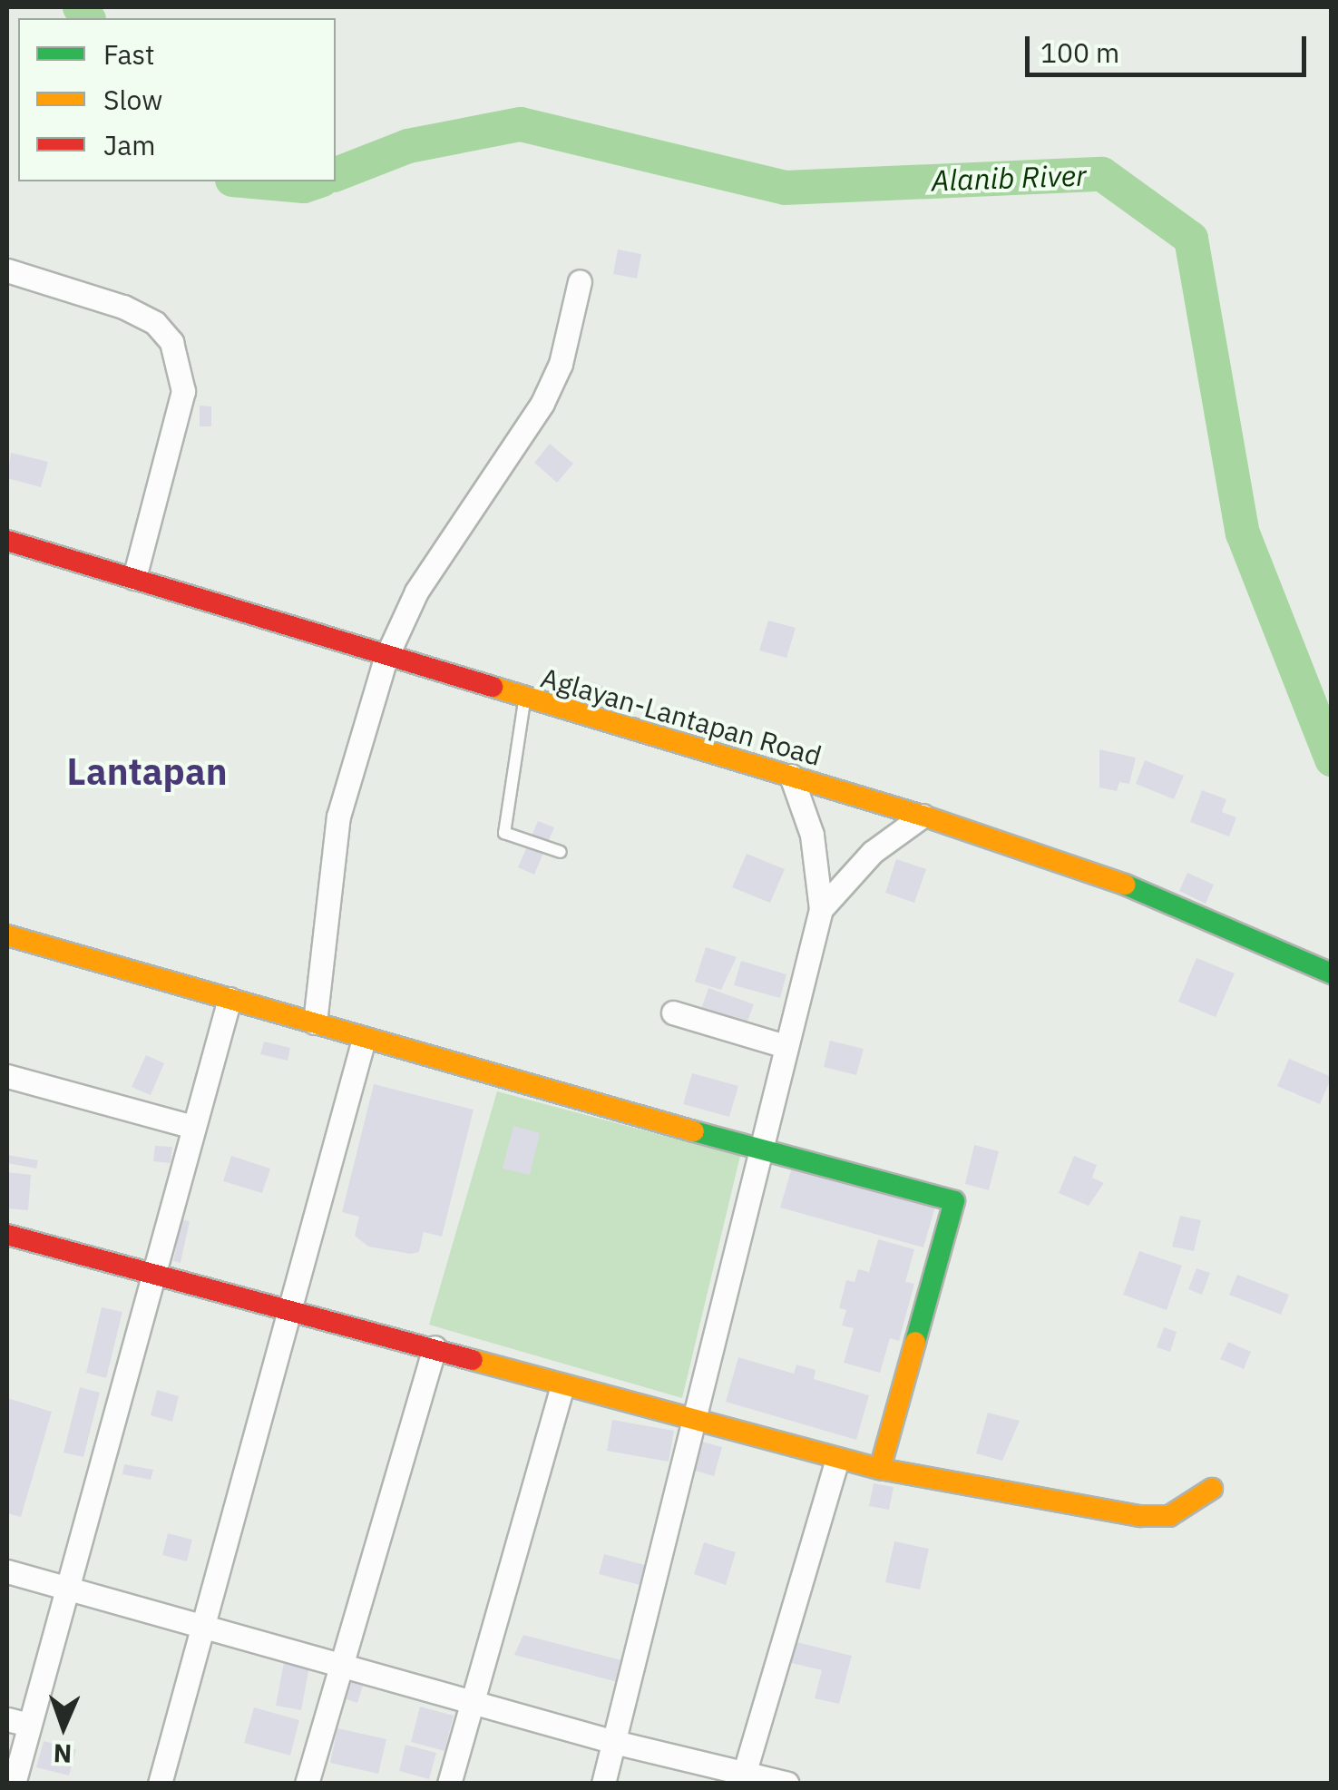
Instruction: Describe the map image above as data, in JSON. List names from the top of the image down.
{
  "streets": {
    "street": ["Aglayan-Lantapan Road"]
  },
  "districts": ["Lantapan"],
  "water": ["Alanib River"],
  "legend": ["Fast", "Slow", "Jam"],
  "scale_bar": "100 m",
  "north": "bottom"
}
